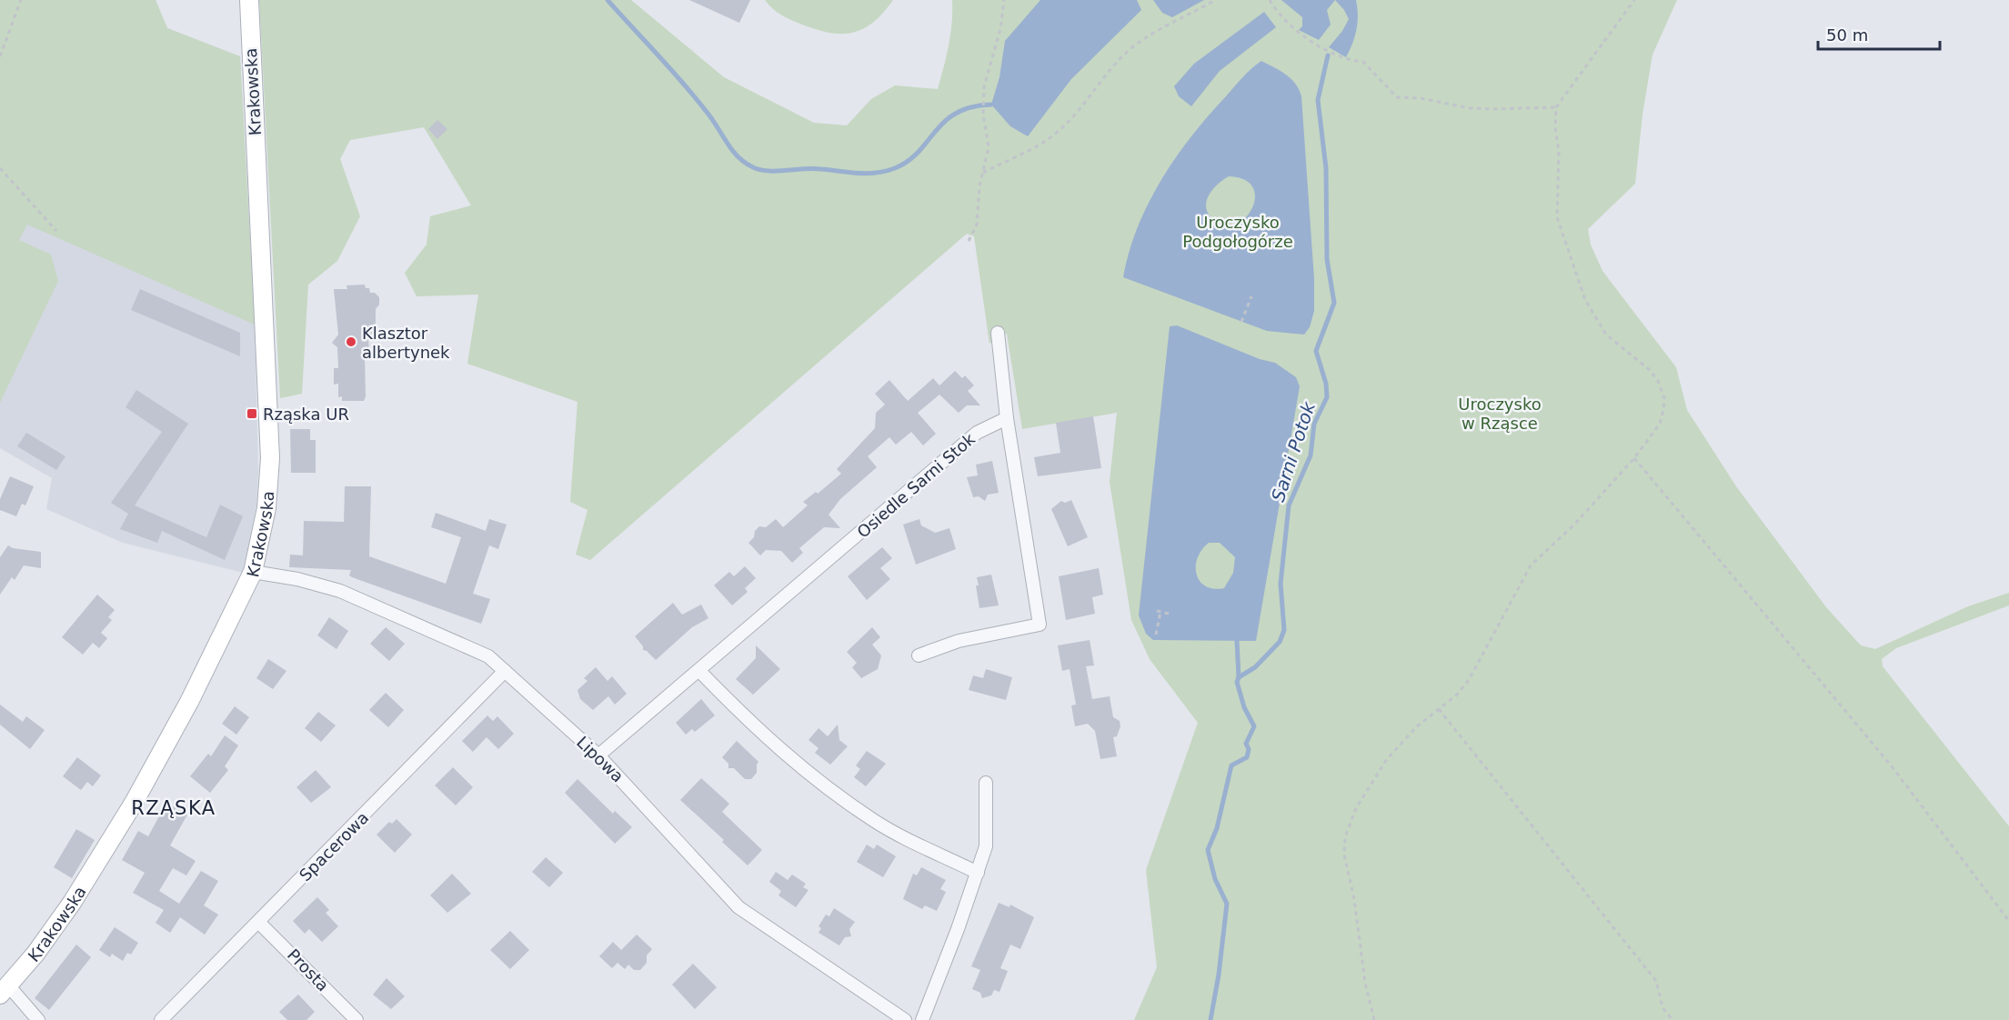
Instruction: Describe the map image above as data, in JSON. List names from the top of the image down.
{
  "streets": {
    "street": [
      "Krakowska",
      "Osiedle Sarni Stok",
      "Lipowa",
      "Spacerowa",
      "Prosta"
    ]
  },
  "crossings": [
    ["Krakowska", "Lipowa"],
    ["Osiedle Sarni Stok", "Lipowa"],
    ["Lipowa", "Spacerowa"],
    ["Spacerowa", "Prosta"]
  ],
  "districts": ["RZĄSKA"],
  "water": ["Sarni Potok"],
  "parks": ["Uroczysko Podgołogórze", "Uroczysko w Rząsce"],
  "places": {
    "other": ["Klasztor albertynek"],
    "transit": ["Rząska UR"]
  },
  "scale_bar": "50 m"
}
